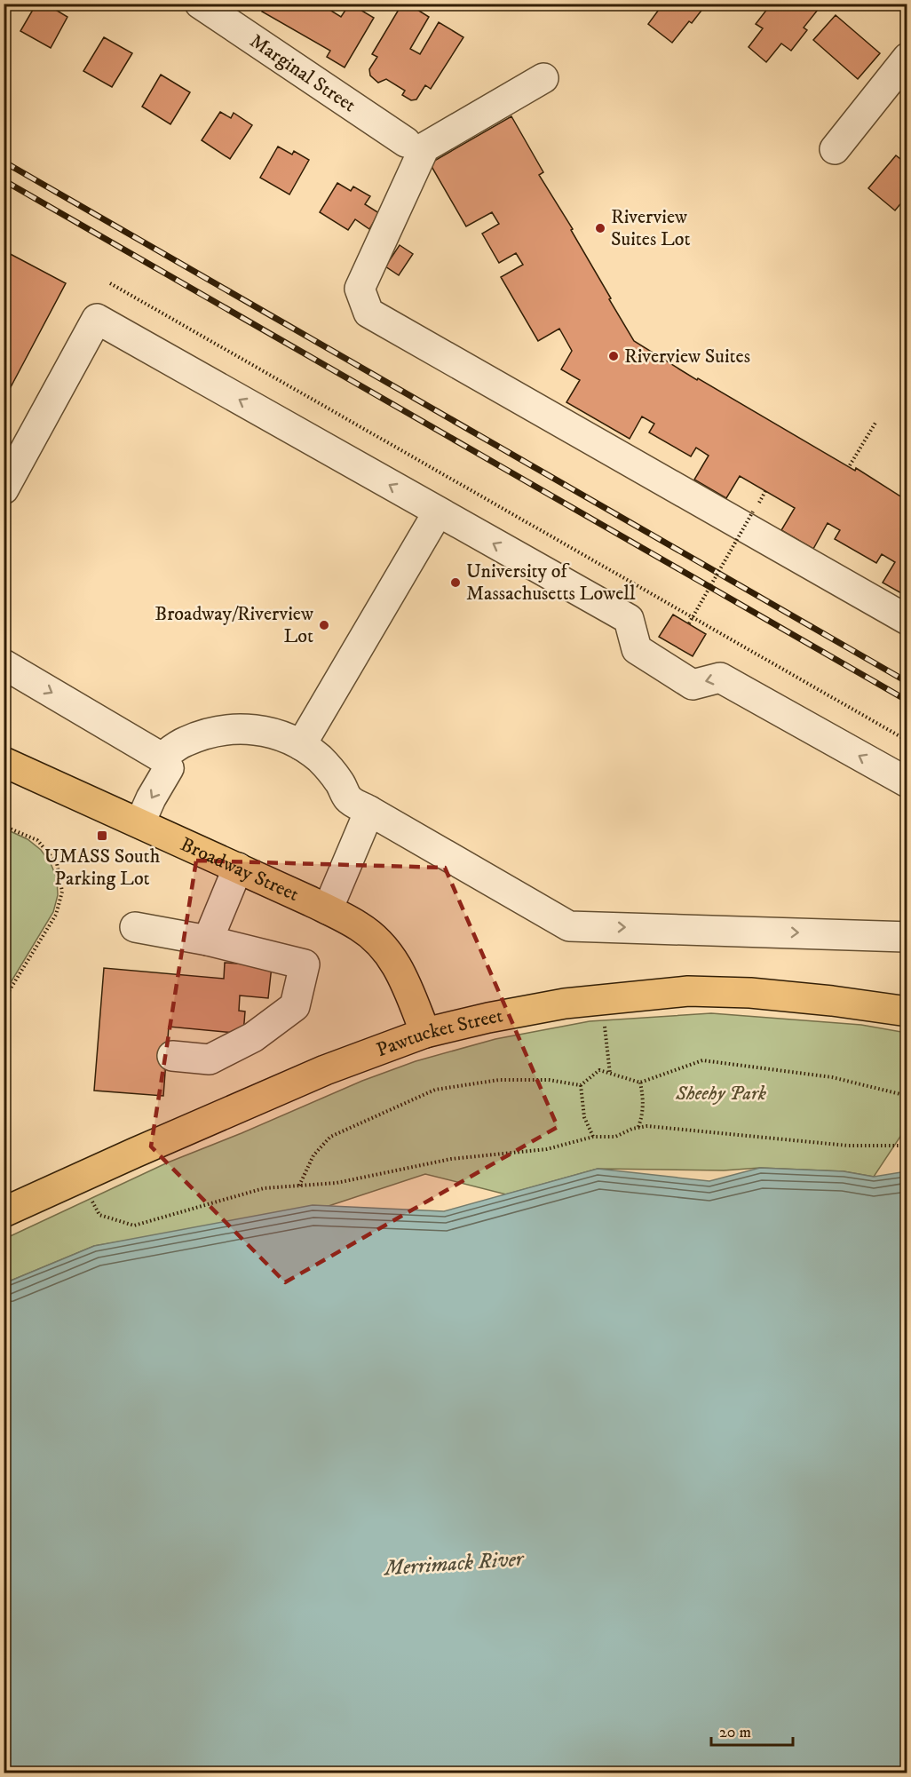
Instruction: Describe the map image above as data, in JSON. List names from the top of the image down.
{
  "streets": {
    "main road": ["Broadway Street", "Pawtucket Street"],
    "street": ["Marginal Street"]
  },
  "crossings": [
    ["Broadway Street", "Pawtucket Street"]
  ],
  "water": ["Merrimack River"],
  "parks": ["Sheehy Park"],
  "places": {
    "other": [
      "Riverview Suites Lot",
      "Riverview Suites",
      "University of Massachusetts Lowell",
      "Broadway/Riverview Lot"
    ],
    "transit": ["UMASS South Parking Lot"]
  },
  "scale_bar": "20 m"
}
